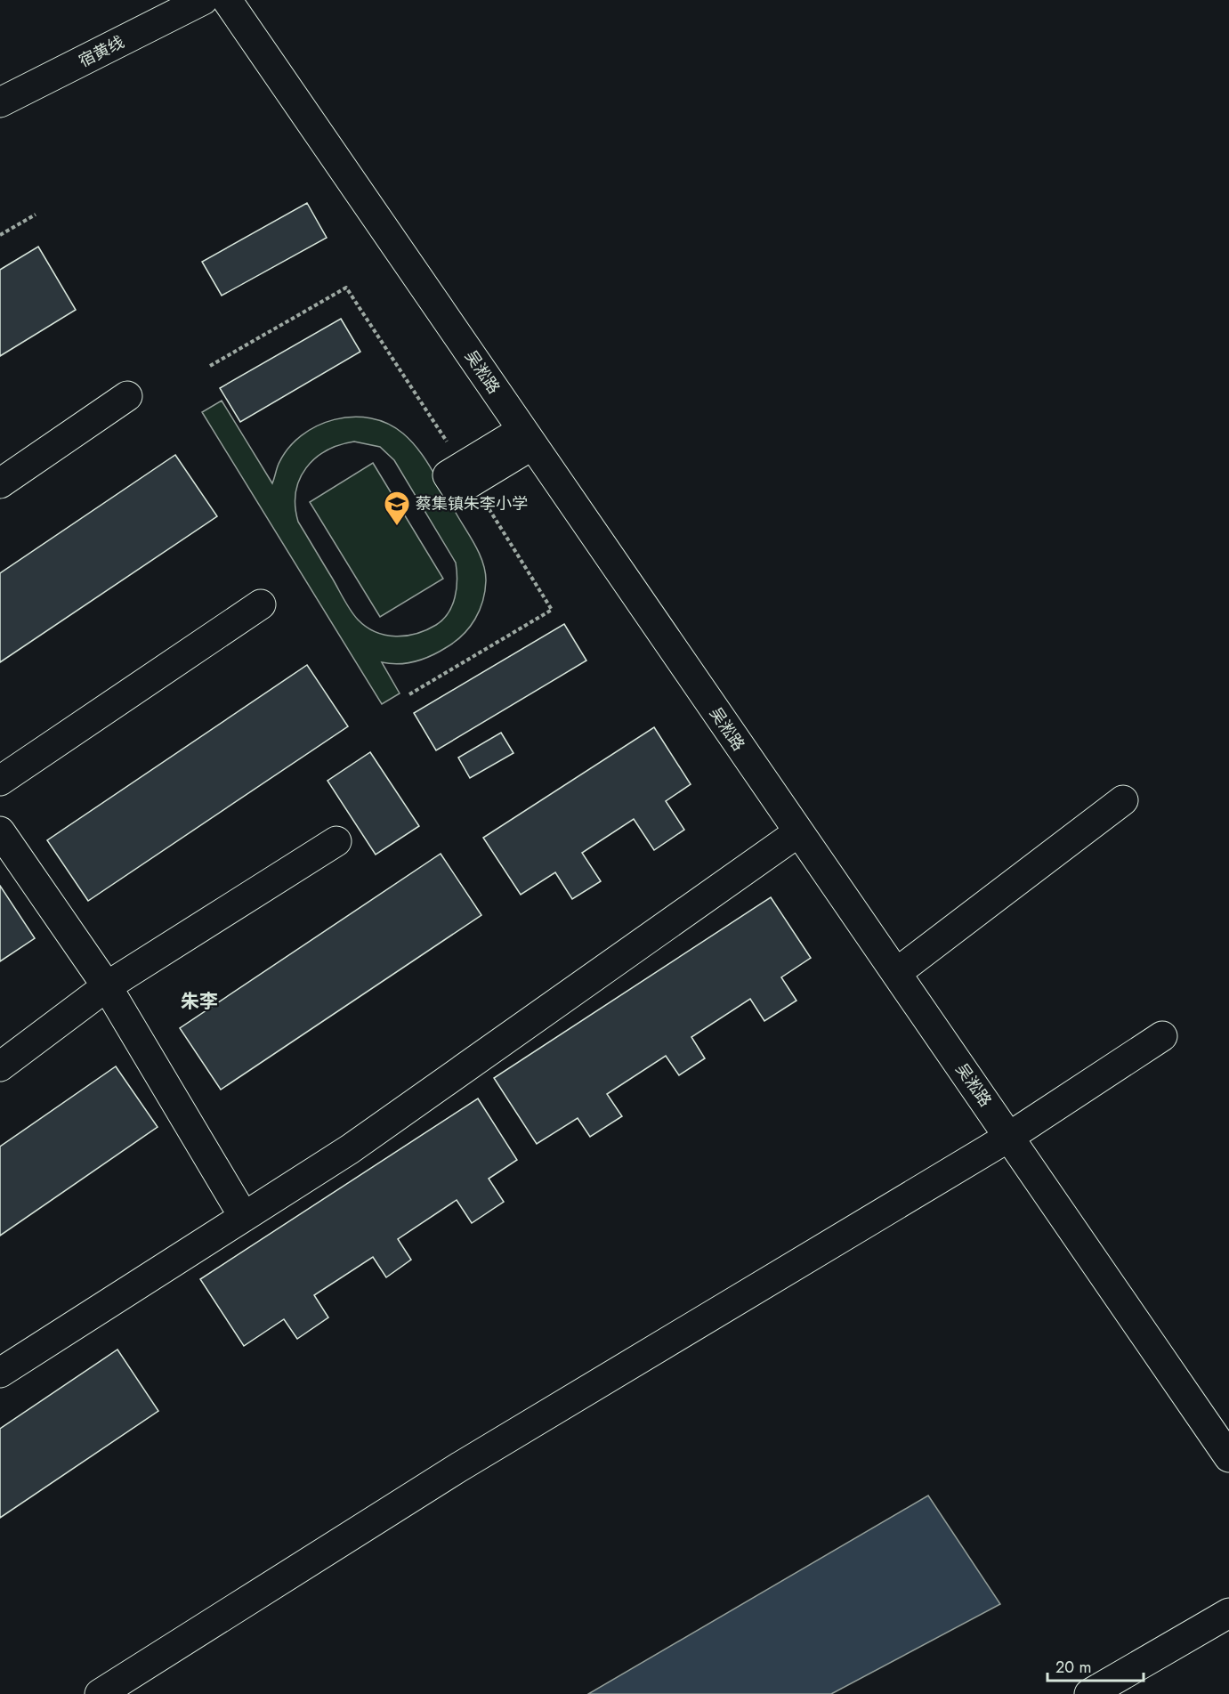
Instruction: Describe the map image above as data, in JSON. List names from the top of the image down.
{
  "streets": {
    "street": ["宿黄线", "吴淞路"]
  },
  "districts": ["朱李"],
  "places": {
    "school or university": ["蔡集镇朱李小学"]
  },
  "scale_bar": "20 m"
}
